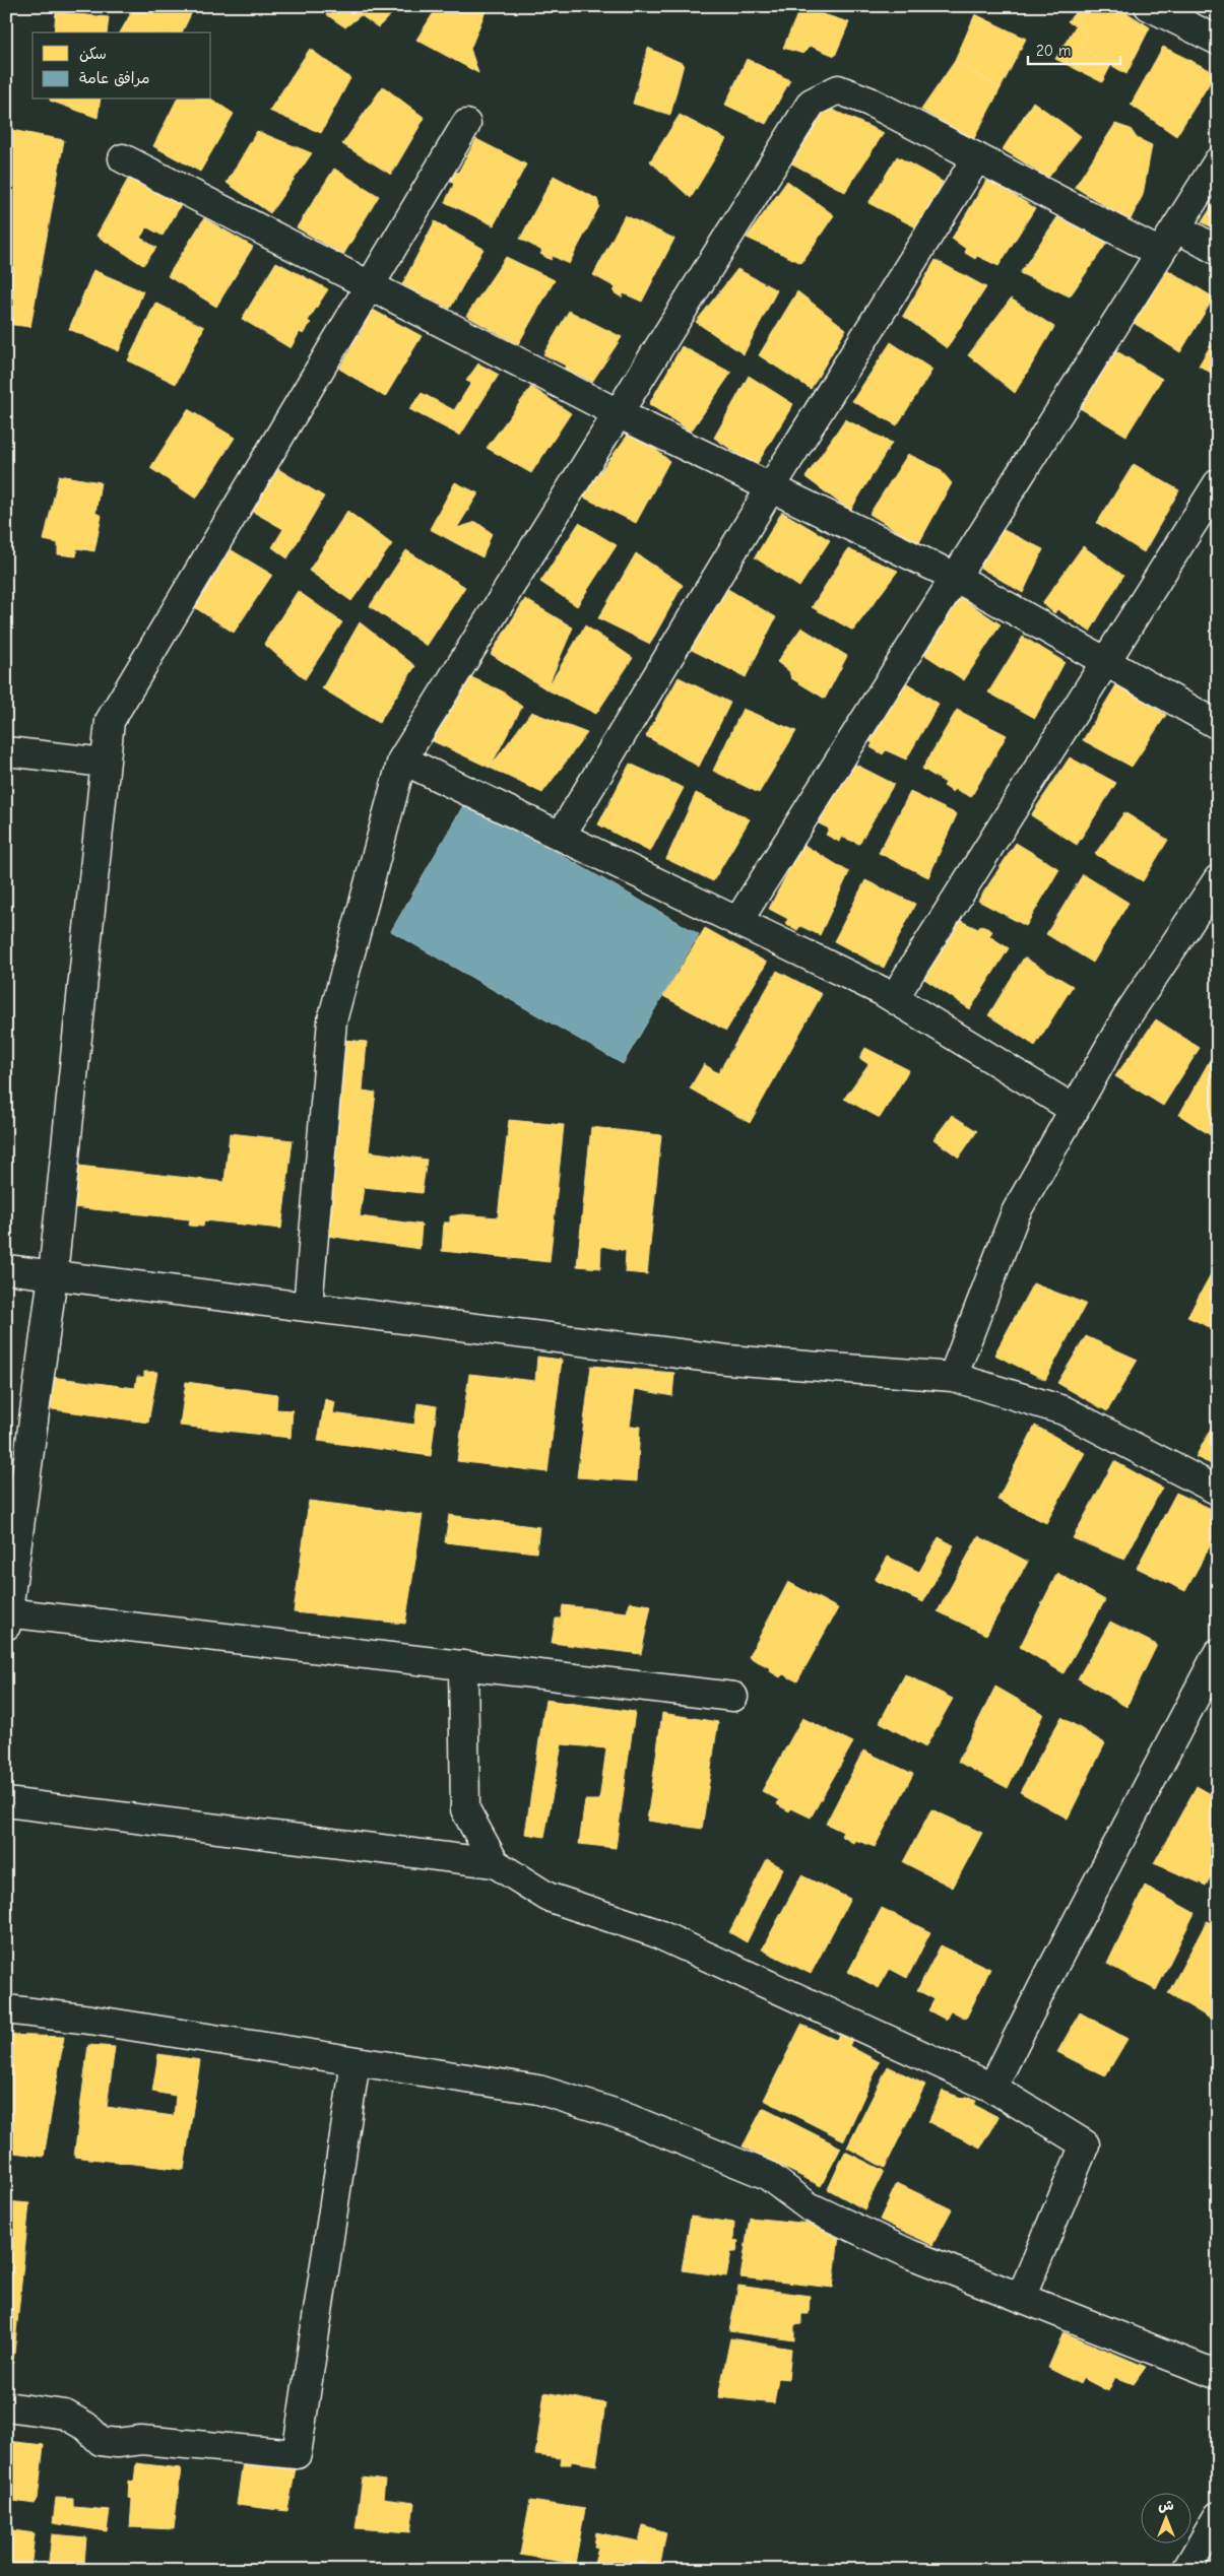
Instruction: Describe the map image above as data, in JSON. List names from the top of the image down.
{
  "legend": ["سكن", "مرافق عامة"],
  "scale_bar": "20 m",
  "north": "top"
}
